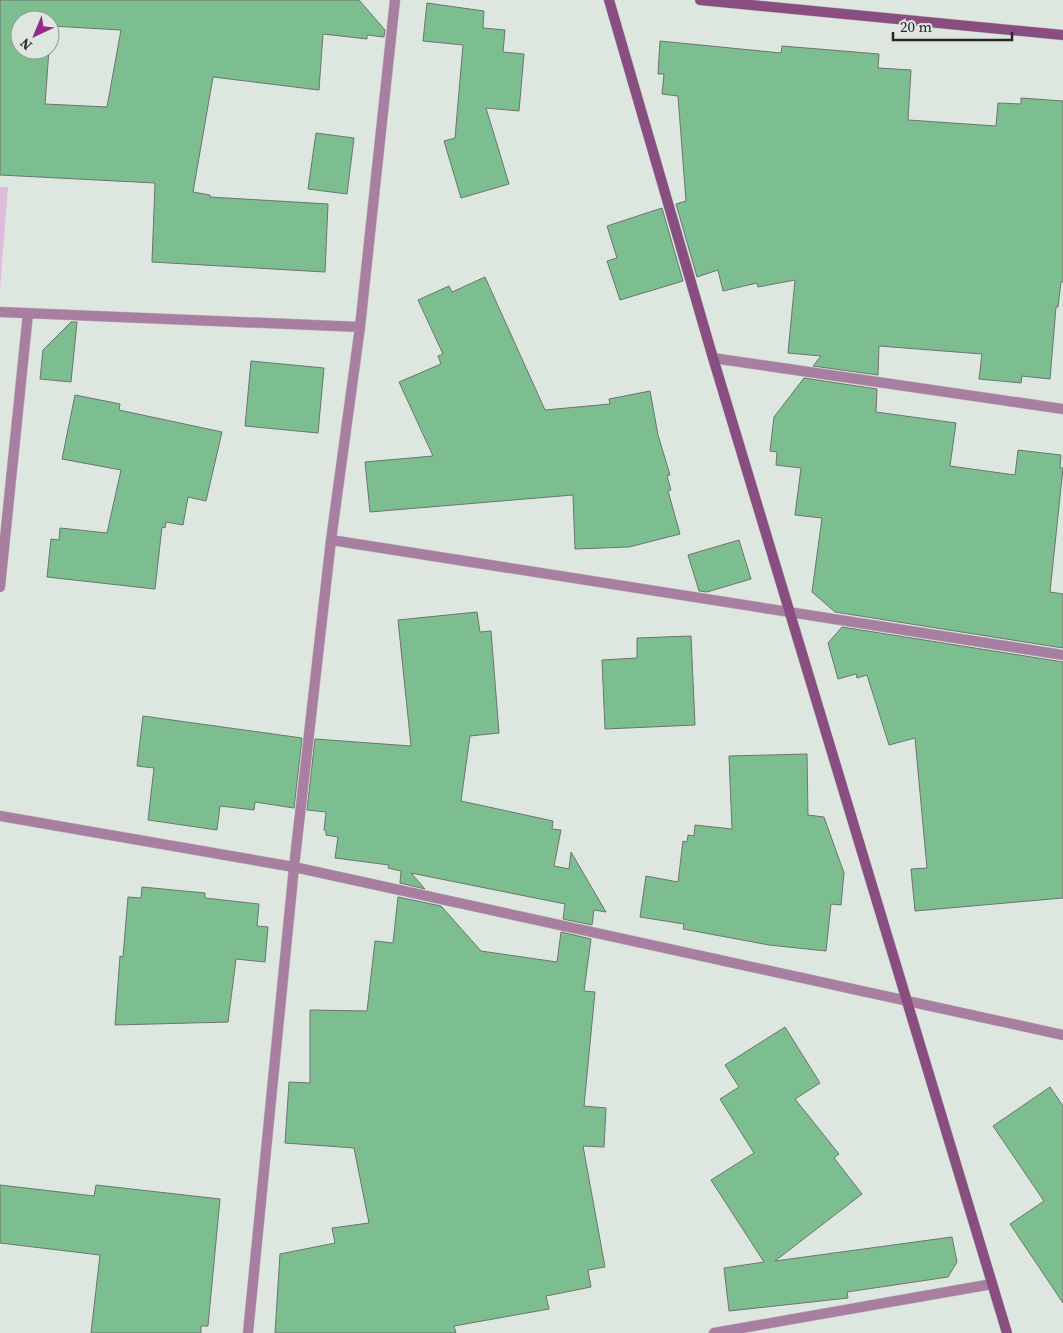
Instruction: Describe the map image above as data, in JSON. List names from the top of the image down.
{
  "scale_bar": "20 m",
  "north": "bottom left"
}
